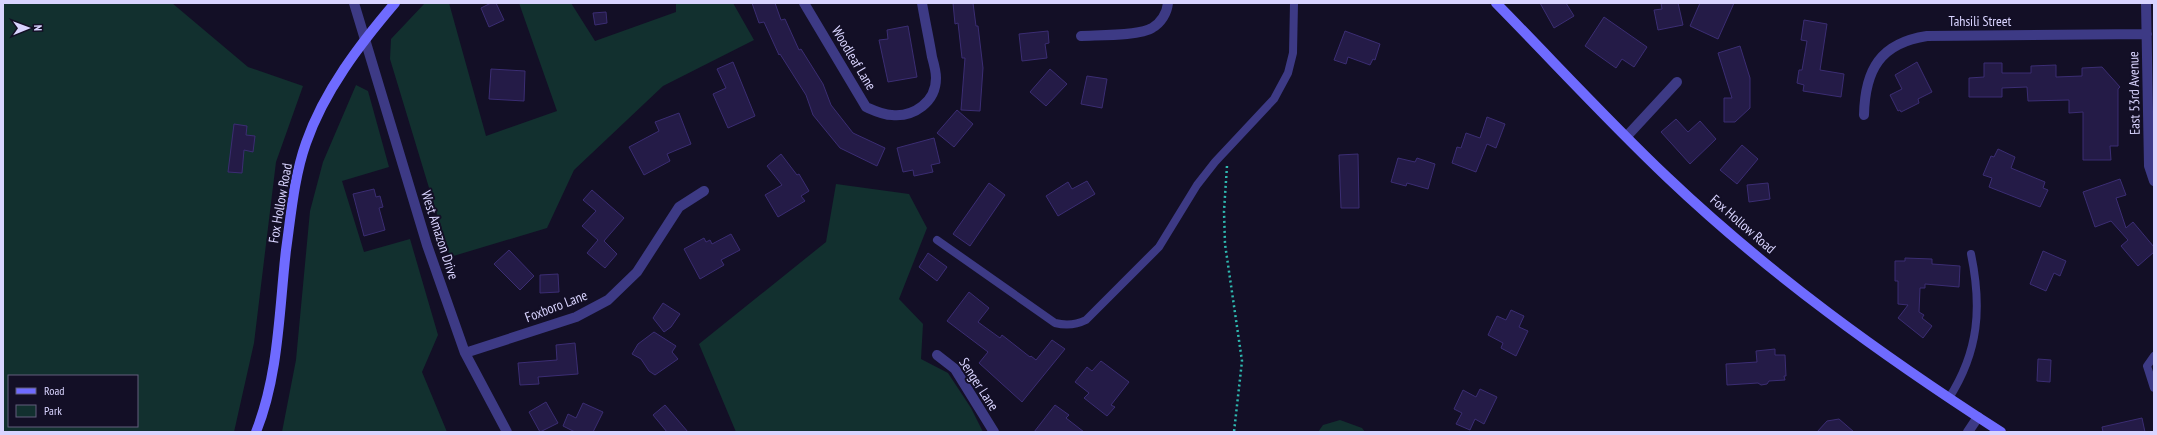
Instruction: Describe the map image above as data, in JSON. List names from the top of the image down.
{
  "streets": {
    "main road": ["Fox Hollow Road"],
    "street": [
      "Tahsili Street",
      "Woodleaf Lane",
      "East 53rd Avenue",
      "West Amazon Drive",
      "Foxboro Lane",
      "Senger Lane"
    ]
  },
  "crossings": [
    ["Tahsili Street", "East 53rd Avenue"],
    ["Fox Hollow Road", "West Amazon Drive"],
    ["West Amazon Drive", "Foxboro Lane"]
  ],
  "legend": ["Road", "Park"],
  "north": "right"
}
